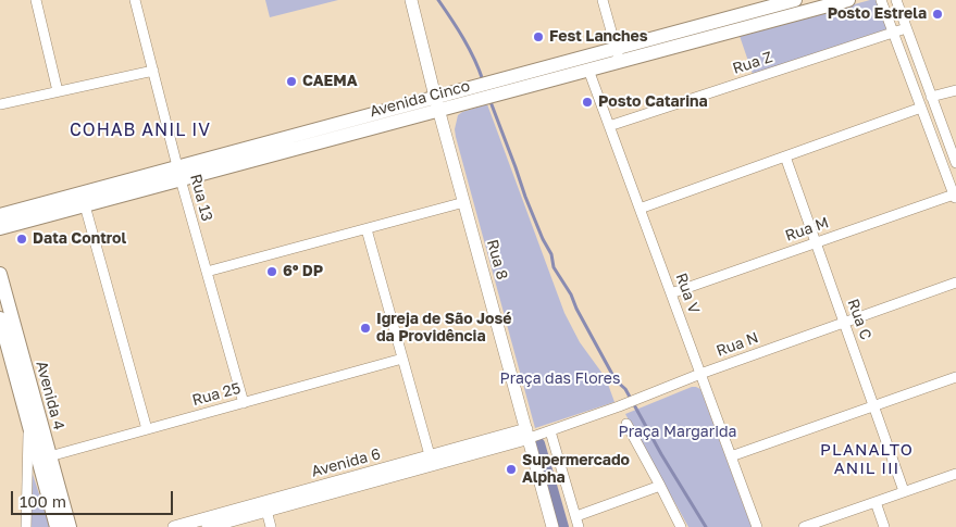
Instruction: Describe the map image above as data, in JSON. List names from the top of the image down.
{
  "streets": {
    "main road": ["Avenida Cinco", "Avenida 4"],
    "street": [
      "Rua Z",
      "Rua 13",
      "Rua M",
      "Rua 8",
      "Rua V",
      "Rua C",
      "Rua N",
      "Rua 25",
      "Avenida 6"
    ]
  },
  "crossings": [
    ["Rua Z", "Rua V"],
    ["Avenida Cinco", "Rua 13"],
    ["Avenida Cinco", "Rua 8"],
    ["Avenida Cinco", "Rua V"],
    ["Rua 13", "Rua 25"],
    ["Rua M", "Rua V"],
    ["Rua M", "Rua C"],
    ["Rua 8", "Rua N"],
    ["Rua 8", "Avenida 6"],
    ["Rua V", "Rua N"],
    ["Rua C", "Rua N"],
    ["Rua N", "Avenida 6"],
    ["Rua 25", "Avenida 4"]
  ],
  "districts": ["COHAB ANIL IV", "PLANALTO ANIL III"],
  "parks": ["Praça das Flores", "Praça Margarida"],
  "places": [
    "Posto Estrela",
    "Fest Lanches",
    "CAEMA",
    "Posto Catarina",
    "Data Control",
    "6º DP",
    "Igreja de São José da Providência",
    "Supermercado Alpha"
  ],
  "scale_bar": "100 m"
}
